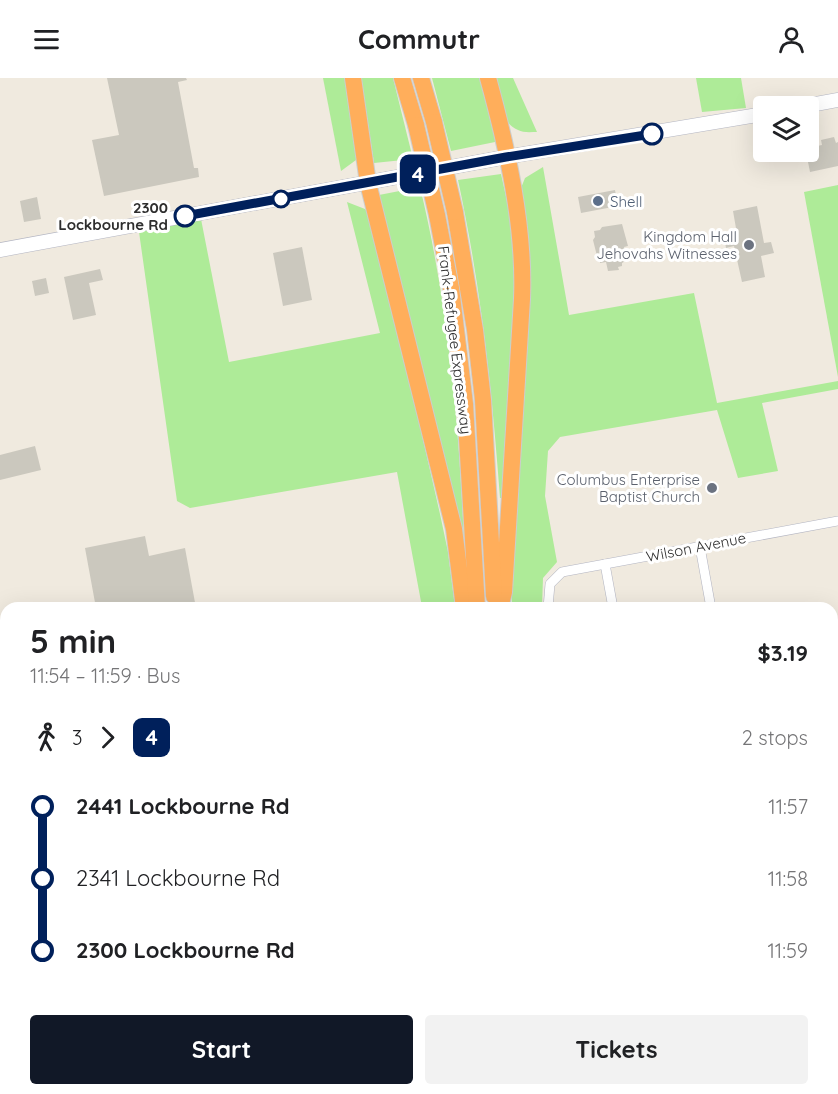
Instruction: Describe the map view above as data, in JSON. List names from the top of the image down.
{
  "streets": {
    "highway": ["Frank-Refugee Expressway"],
    "street": ["Wilson Avenue"]
  },
  "places": [
    "Shell",
    "2300 Lockbourne Rd",
    "Kingdom Hall Jehovahs Witnesses",
    "Columbus Enterprise Baptist Church"
  ],
  "lines": ["bus line 4"],
  "page": {
    "header": "Commutr",
    "on_map": "4",
    "heading": ["5 min", "11:54 – 11:59 · Bus", "$3.19"],
    "legs": ["3", "4", "2 stops"],
    "list": [
      {
        "name": "2441 Lockbourne Rd",
        "value": "11:57"
      },
      {
        "name": "2341 Lockbourne Rd",
        "value": "11:58"
      },
      {
        "name": "2300 Lockbourne Rd",
        "value": "11:59"
      }
    ],
    "buttons": ["Start", "Tickets"]
  }
}
